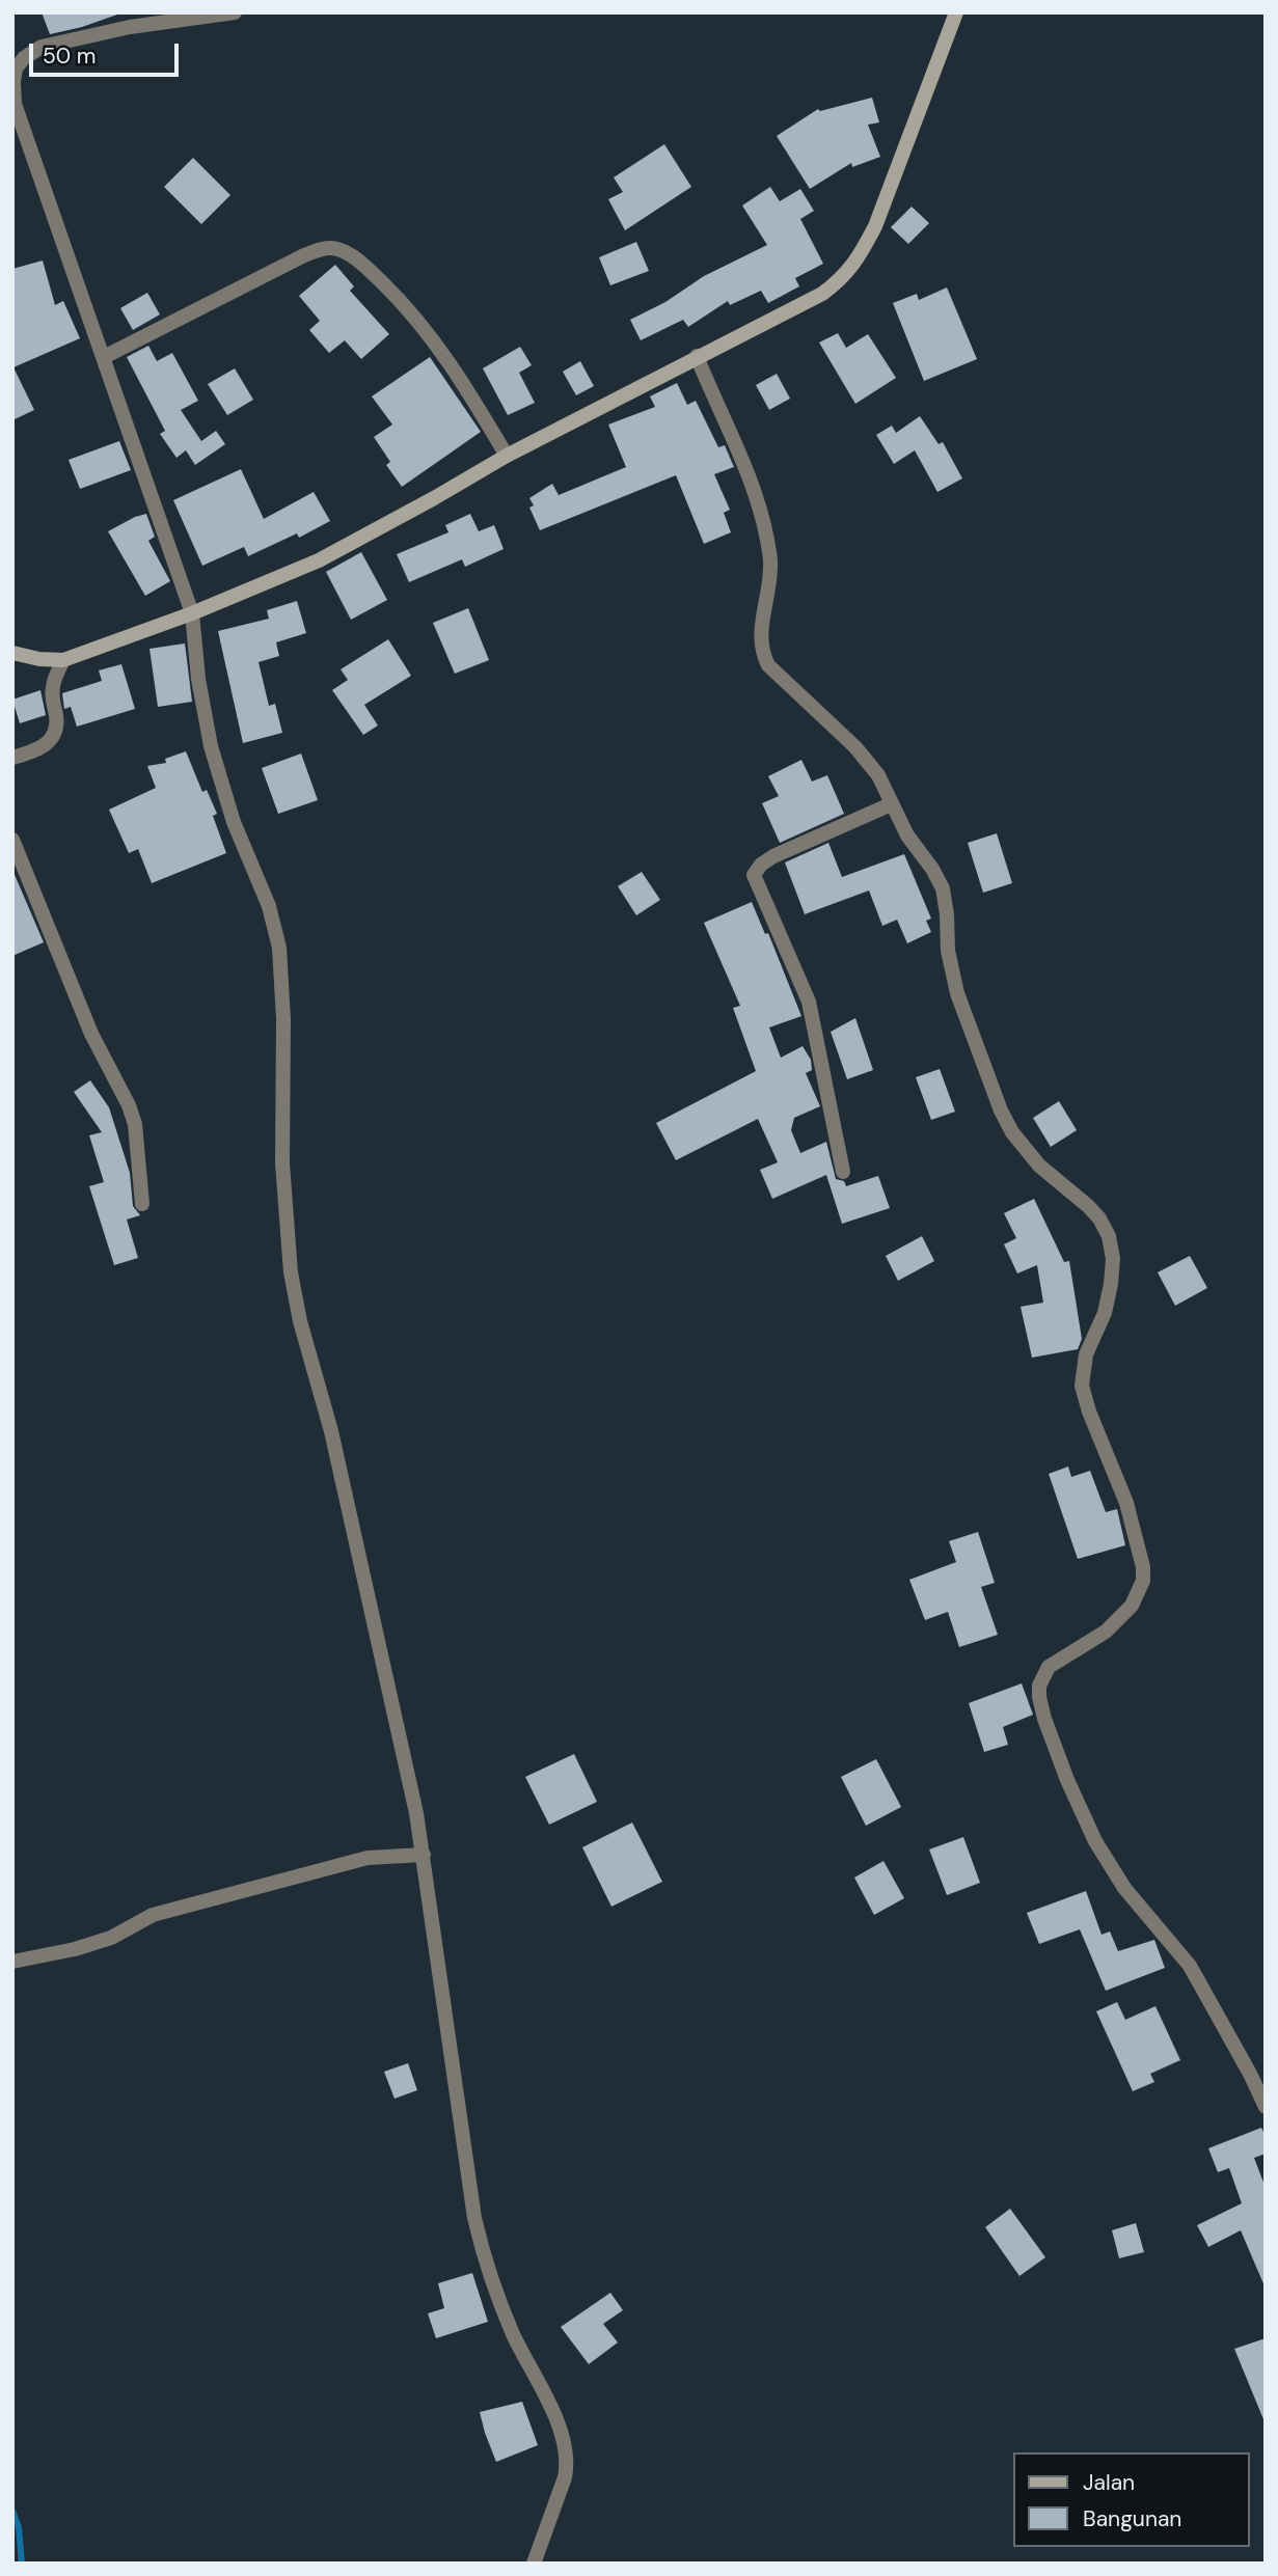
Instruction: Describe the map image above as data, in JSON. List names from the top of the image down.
{
  "legend": ["Jalan", "Bangunan"],
  "scale_bar": "50 m"
}
